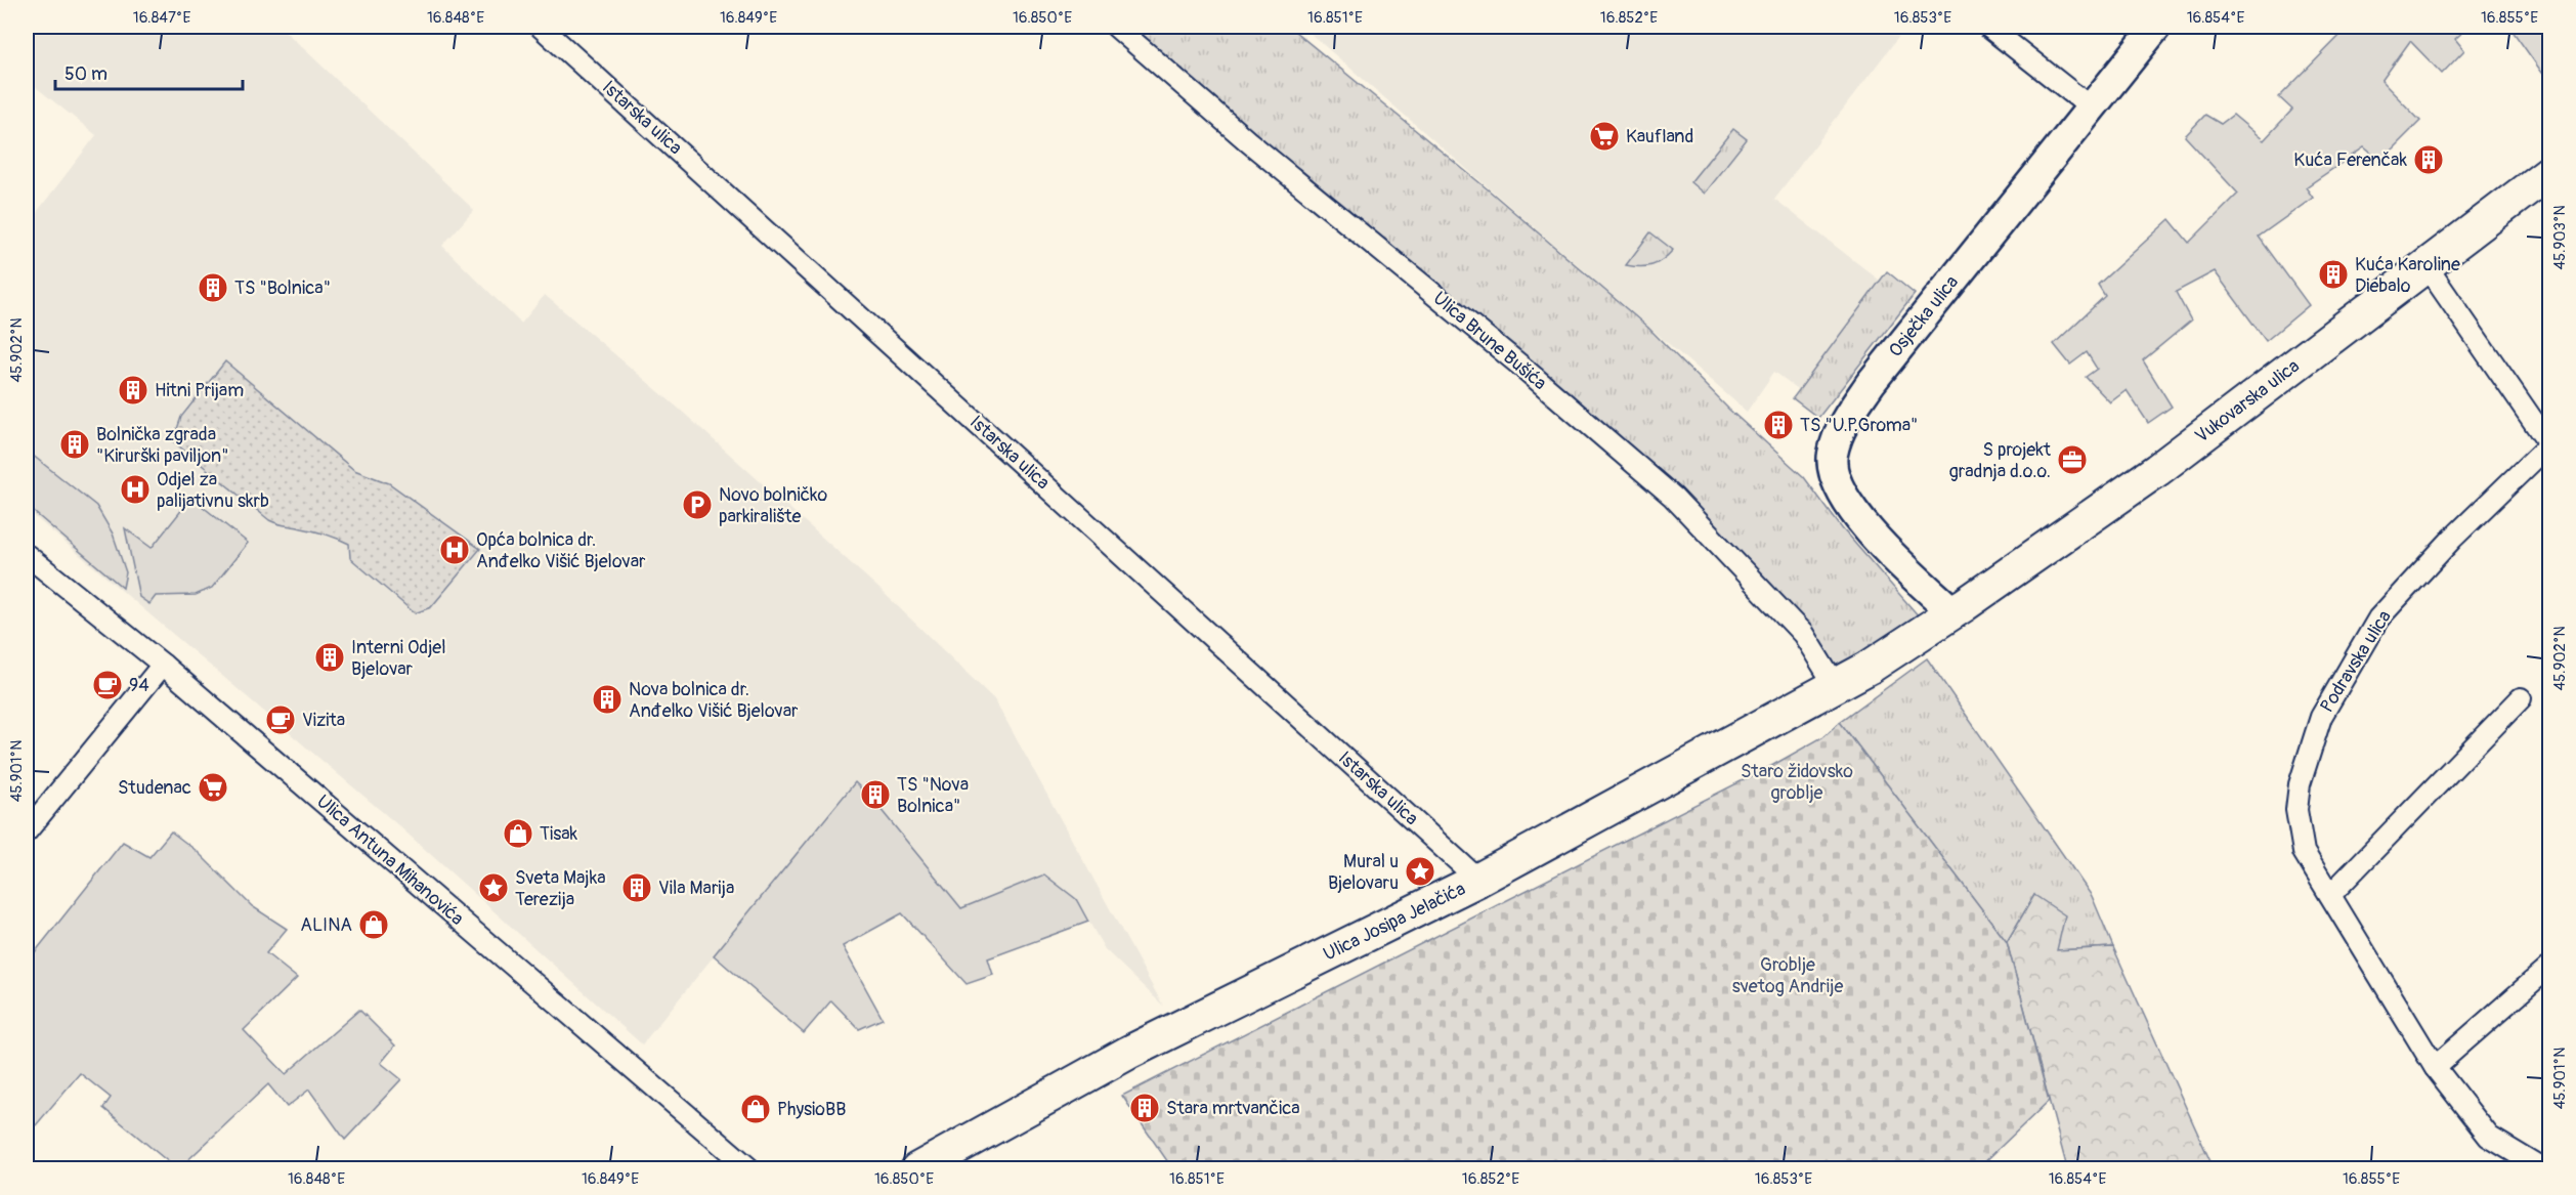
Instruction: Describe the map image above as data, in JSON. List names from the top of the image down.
{
  "streets": {
    "main road": ["Vukovarska ulica", "Ulica Josipa Jelačića"],
    "street": [
      "Istarska ulica",
      "Osječka ulica",
      "Ulica Brune Bušića",
      "Podravska ulica",
      "Ulica Antuna Mihanovića"
    ]
  },
  "crossings": [
    ["Istarska ulica", "Ulica Josipa Jelačića"],
    ["Osječka ulica", "Vukovarska ulica"],
    ["Ulica Brune Bušića", "Ulica Josipa Jelačića"],
    ["Vukovarska ulica", "Podravska ulica"],
    ["Vukovarska ulica", "Ulica Josipa Jelačića"]
  ],
  "parks": ["Staro židovsko groblje", "Groblje svetog Andrije"],
  "places": {
    "supermarket": ["Kaufland", "Studenac"],
    "building": [
      "Kuća Ferenčak",
      "Kuća Karoline Diebalo",
      "TS \"Bolnica\"",
      "Hitni Prijam",
      "TS \"U.P.Groma\"",
      "Bolnička zgrada \"Kirurški paviljon\"",
      "Interni Odjel Bjelovar",
      "Nova bolnica dr. Anđelko Višić Bjelovar",
      "TS \"Nova Bolnica\"",
      "Vila Marija",
      "Stara mrtvančica"
    ],
    "office": ["S projekt gradnja d.o.o."],
    "hospital": ["Odjel za palijativnu skrb", "Opća bolnica dr. Anđelko Višić Bjelovar"],
    "parking": ["Novo bolničko parkiralište"],
    "cafe": ["94", "Vizita"],
    "shop": ["Tisak", "ALINA", "PhysioBB"],
    "place": ["Mural u Bjelovaru", "Sveta Majka Terezija"]
  },
  "scale_bar": "50 m",
  "coordinates": [
    "16.847°E",
    "16.848°E",
    "16.849°E",
    "16.850°E",
    "16.851°E",
    "16.852°E",
    "16.853°E",
    "16.854°E",
    "16.855°E",
    "45.903°N",
    "45.902°N",
    "45.901°N"
  ]
}
